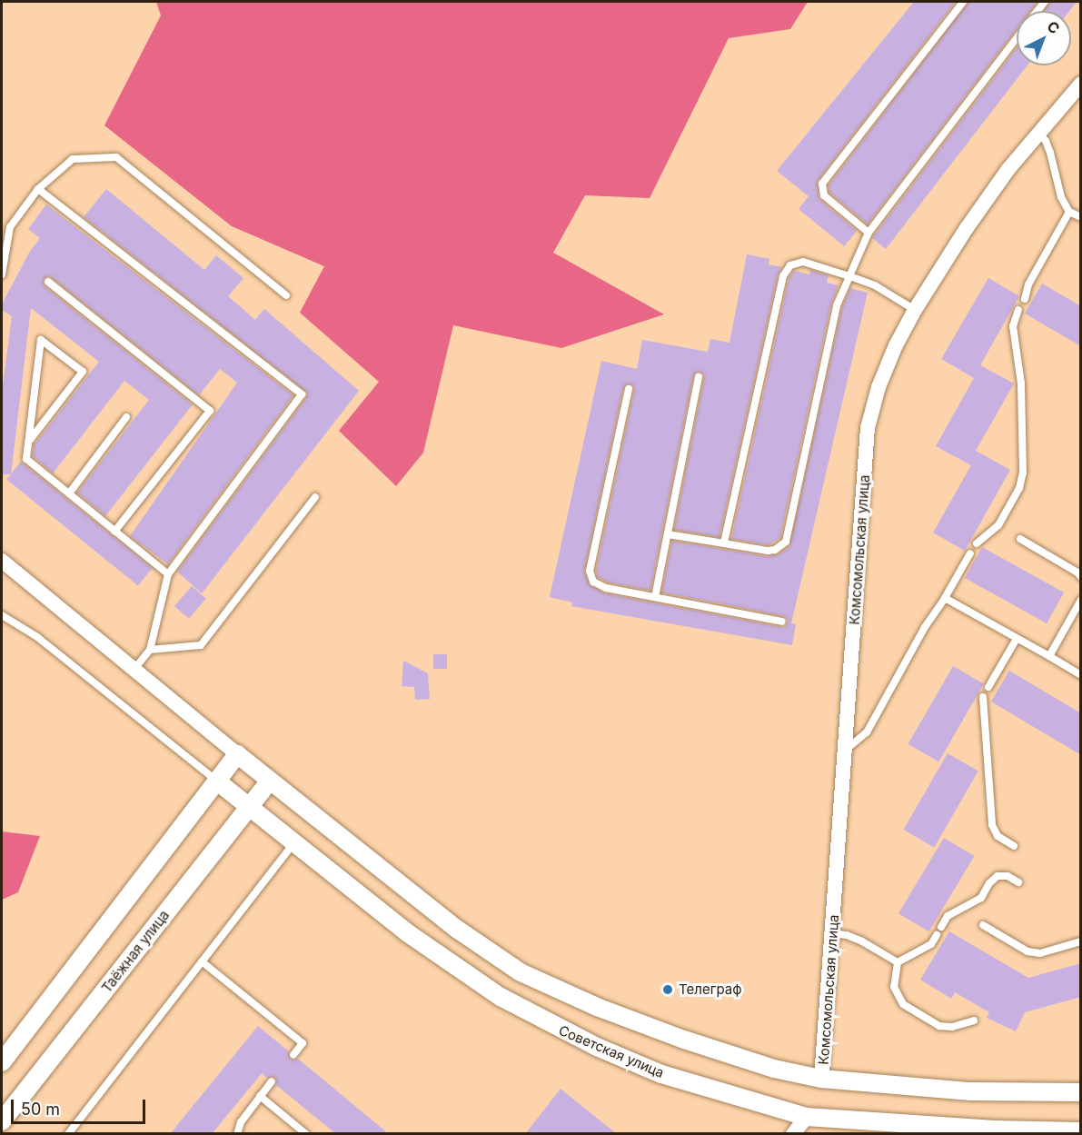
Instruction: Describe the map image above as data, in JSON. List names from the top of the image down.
{
  "streets": {
    "street": ["Комсомольская улица", "Таёжная улица", "Советская улица"]
  },
  "crossings": [
    ["Таёжная улица", "Советская улица"]
  ],
  "places": ["Телеграф"],
  "scale_bar": "50 m",
  "north": "top right"
}
